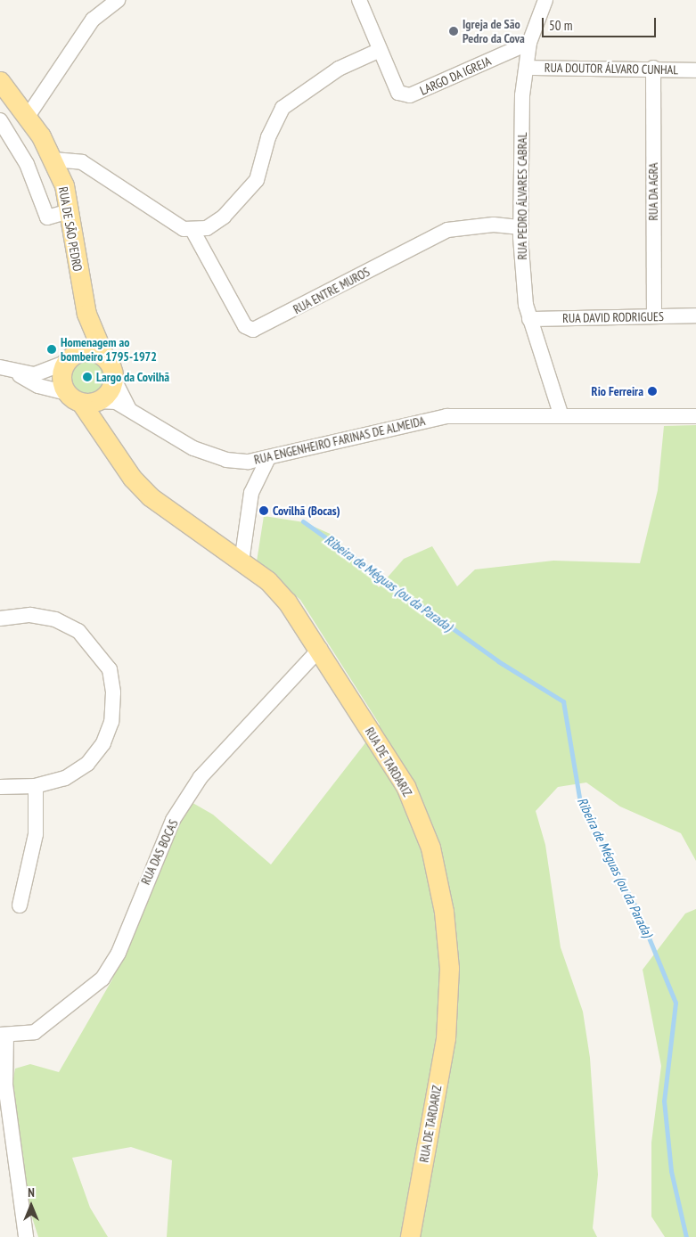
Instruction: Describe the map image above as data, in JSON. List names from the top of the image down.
{
  "streets": {
    "main road": ["RUA DE SÃO PEDRO", "RUA DE TARDARIZ"],
    "street": [
      "RUA DOUTOR ÁLVARO CUNHAL",
      "LARGO DA IGREJA",
      "RUA DA AGRA",
      "RUA PEDRO ÁLVARES CABRAL",
      "RUA ENTRE MUROS",
      "RUA DAVID RODRIGUES",
      "RUA ENGENHEIRO FARINAS DE ALMEIDA",
      "RUA DAS BOCAS"
    ]
  },
  "crossings": [
    ["RUA DOUTOR ÁLVARO CUNHAL", "RUA DA AGRA"],
    ["RUA DOUTOR ÁLVARO CUNHAL", "RUA PEDRO ÁLVARES CABRAL"],
    ["LARGO DA IGREJA", "RUA PEDRO ÁLVARES CABRAL"],
    ["RUA DA AGRA", "RUA DAVID RODRIGUES"],
    ["RUA PEDRO ÁLVARES CABRAL", "RUA ENTRE MUROS"],
    ["RUA PEDRO ÁLVARES CABRAL", "RUA DAVID RODRIGUES"],
    ["RUA PEDRO ÁLVARES CABRAL", "RUA ENGENHEIRO FARINAS DE ALMEIDA"],
    ["RUA DE SÃO PEDRO", "RUA ENGENHEIRO FARINAS DE ALMEIDA"],
    ["RUA DE SÃO PEDRO", "RUA DE TARDARIZ"],
    ["RUA ENGENHEIRO FARINAS DE ALMEIDA", "RUA DE TARDARIZ"],
    ["RUA DE TARDARIZ", "RUA DAS BOCAS"]
  ],
  "water": ["Ribeira de Méguas (ou da Parada)"],
  "places": [
    "Igreja de São Pedro da Cova",
    "Homenagem ao bombeiro 1795-1972",
    "Largo da Covilhã",
    "Rio Ferreira",
    "Covilhã (Bocas)"
  ],
  "scale_bar": "50 m",
  "north": "top"
}
